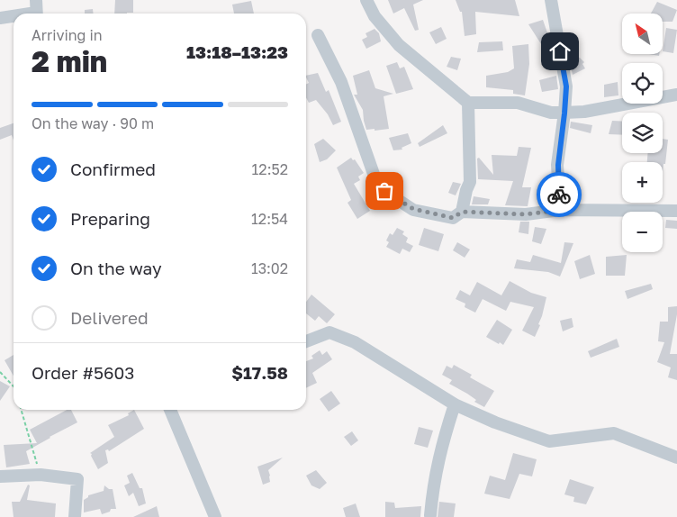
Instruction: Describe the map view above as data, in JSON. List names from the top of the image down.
{
  "north": "top left",
  "page": {
    "map_buttons": ["+", "−"],
    "heading": ["2 min", "Arriving in", "13:18–13:23"],
    "panel": ["Order #5603", "$17.58"],
    "bar": "On the way · 90 m",
    "list": [
      ["Confirmed", "12:52"],
      ["Preparing", "12:54"],
      ["On the way", "13:02"],
      "Delivered"
    ]
  }
}
